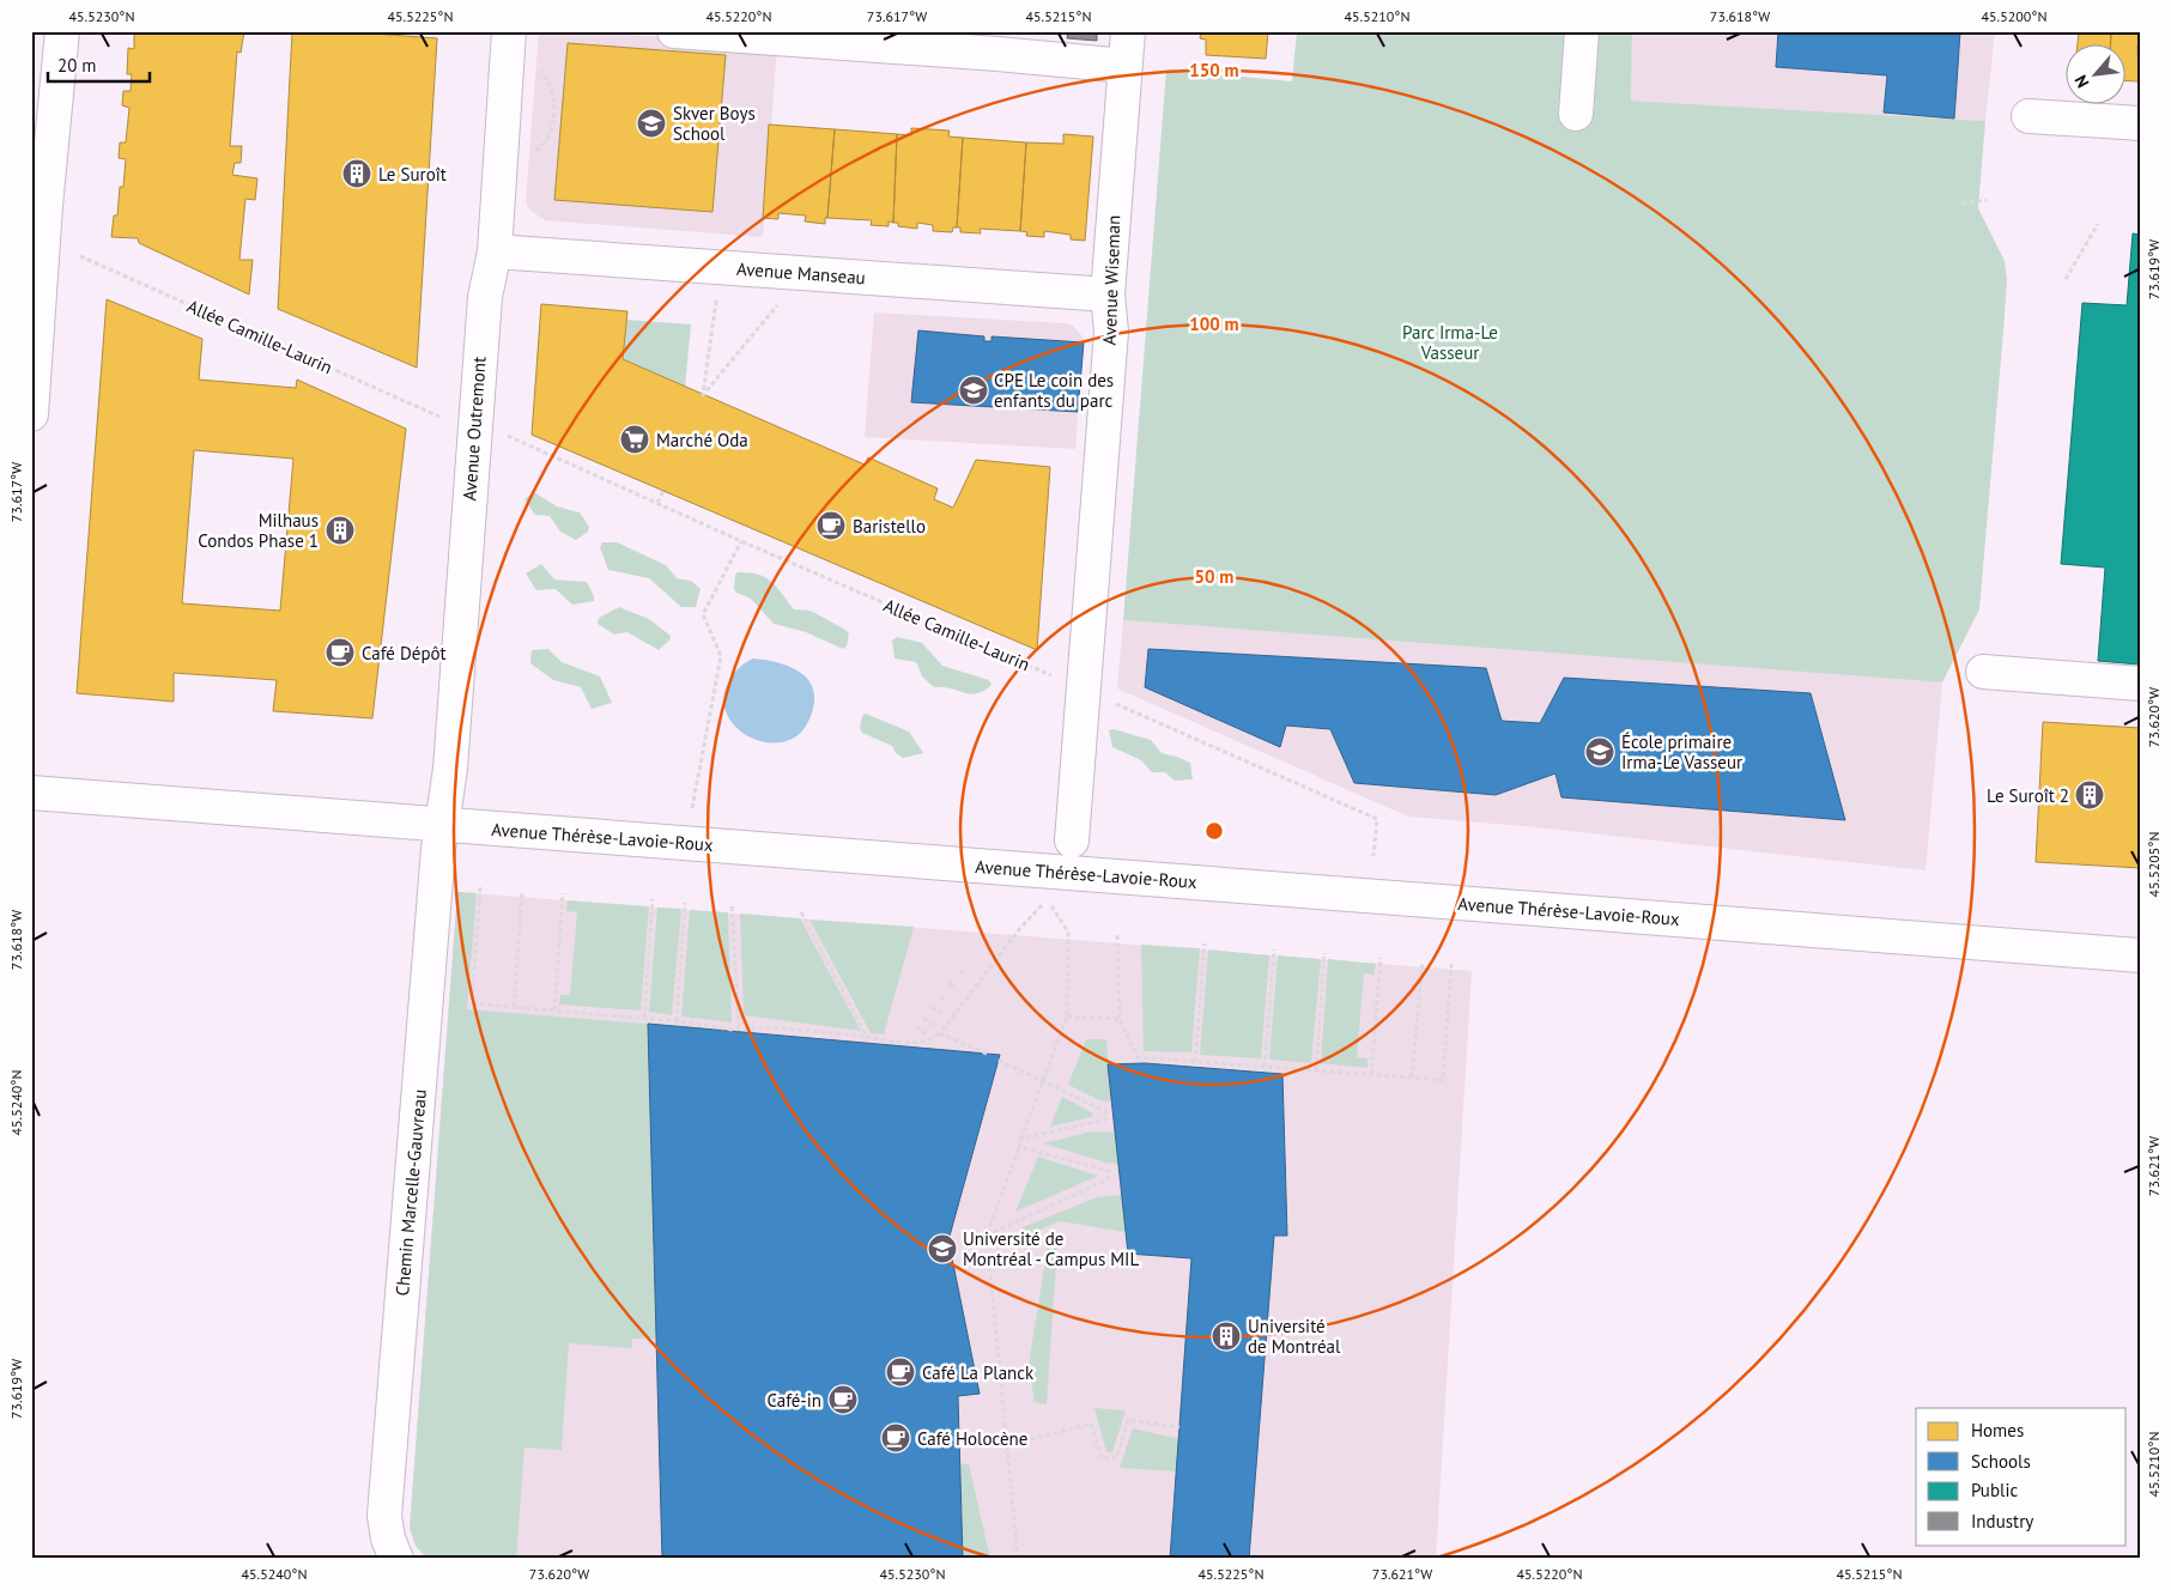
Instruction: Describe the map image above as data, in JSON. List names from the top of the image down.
{
  "streets": {
    "street": [
      "Avenue Manseau",
      "Avenue Wiseman",
      "Avenue Outremont",
      "Avenue Thérèse-Lavoie-Roux",
      "Chemin Marcelle-Gauvreau"
    ],
    "path": ["Allée Camille-Laurin"]
  },
  "crossings": [
    ["Avenue Manseau", "Avenue Wiseman"],
    ["Avenue Manseau", "Avenue Outremont"],
    ["Avenue Wiseman", "Allée Camille-Laurin"],
    ["Avenue Outremont", "Avenue Thérèse-Lavoie-Roux"],
    ["Avenue Outremont", "Chemin Marcelle-Gauvreau"],
    ["Avenue Thérèse-Lavoie-Roux", "Chemin Marcelle-Gauvreau"]
  ],
  "parks": ["Parc Irma-Le Vasseur"],
  "places": {
    "school or university": [
      "Skver Boys School",
      "CPE Le coin des enfants du parc",
      "École primaire Irma-Le Vasseur",
      "Université de Montréal - Campus MIL"
    ],
    "building": [
      "Le Suroît",
      "Milhaus Condos Phase 1",
      "Le Suroît 2",
      "Université de Montréal"
    ],
    "supermarket": ["Marché Oda"],
    "cafe": [
      "Baristello",
      "Café Dépôt",
      "Café La Planck",
      "Café-in",
      "Café Holocène"
    ]
  },
  "legend": [
    "Homes",
    "Schools",
    "Public",
    "Industry"
  ],
  "scale_bar": "20 m",
  "north": "bottom left",
  "coordinates": [
    "45.5230°N",
    "45.5225°N",
    "45.5220°N",
    "73.617°W",
    "45.5215°N",
    "45.5210°N",
    "73.618°W",
    "45.5200°N",
    "73.619°W",
    "73.620°W",
    "45.5205°N",
    "45.5240°N",
    "73.621°W"
  ],
  "rings": ["150 m", "100 m", "50 m"]
}
